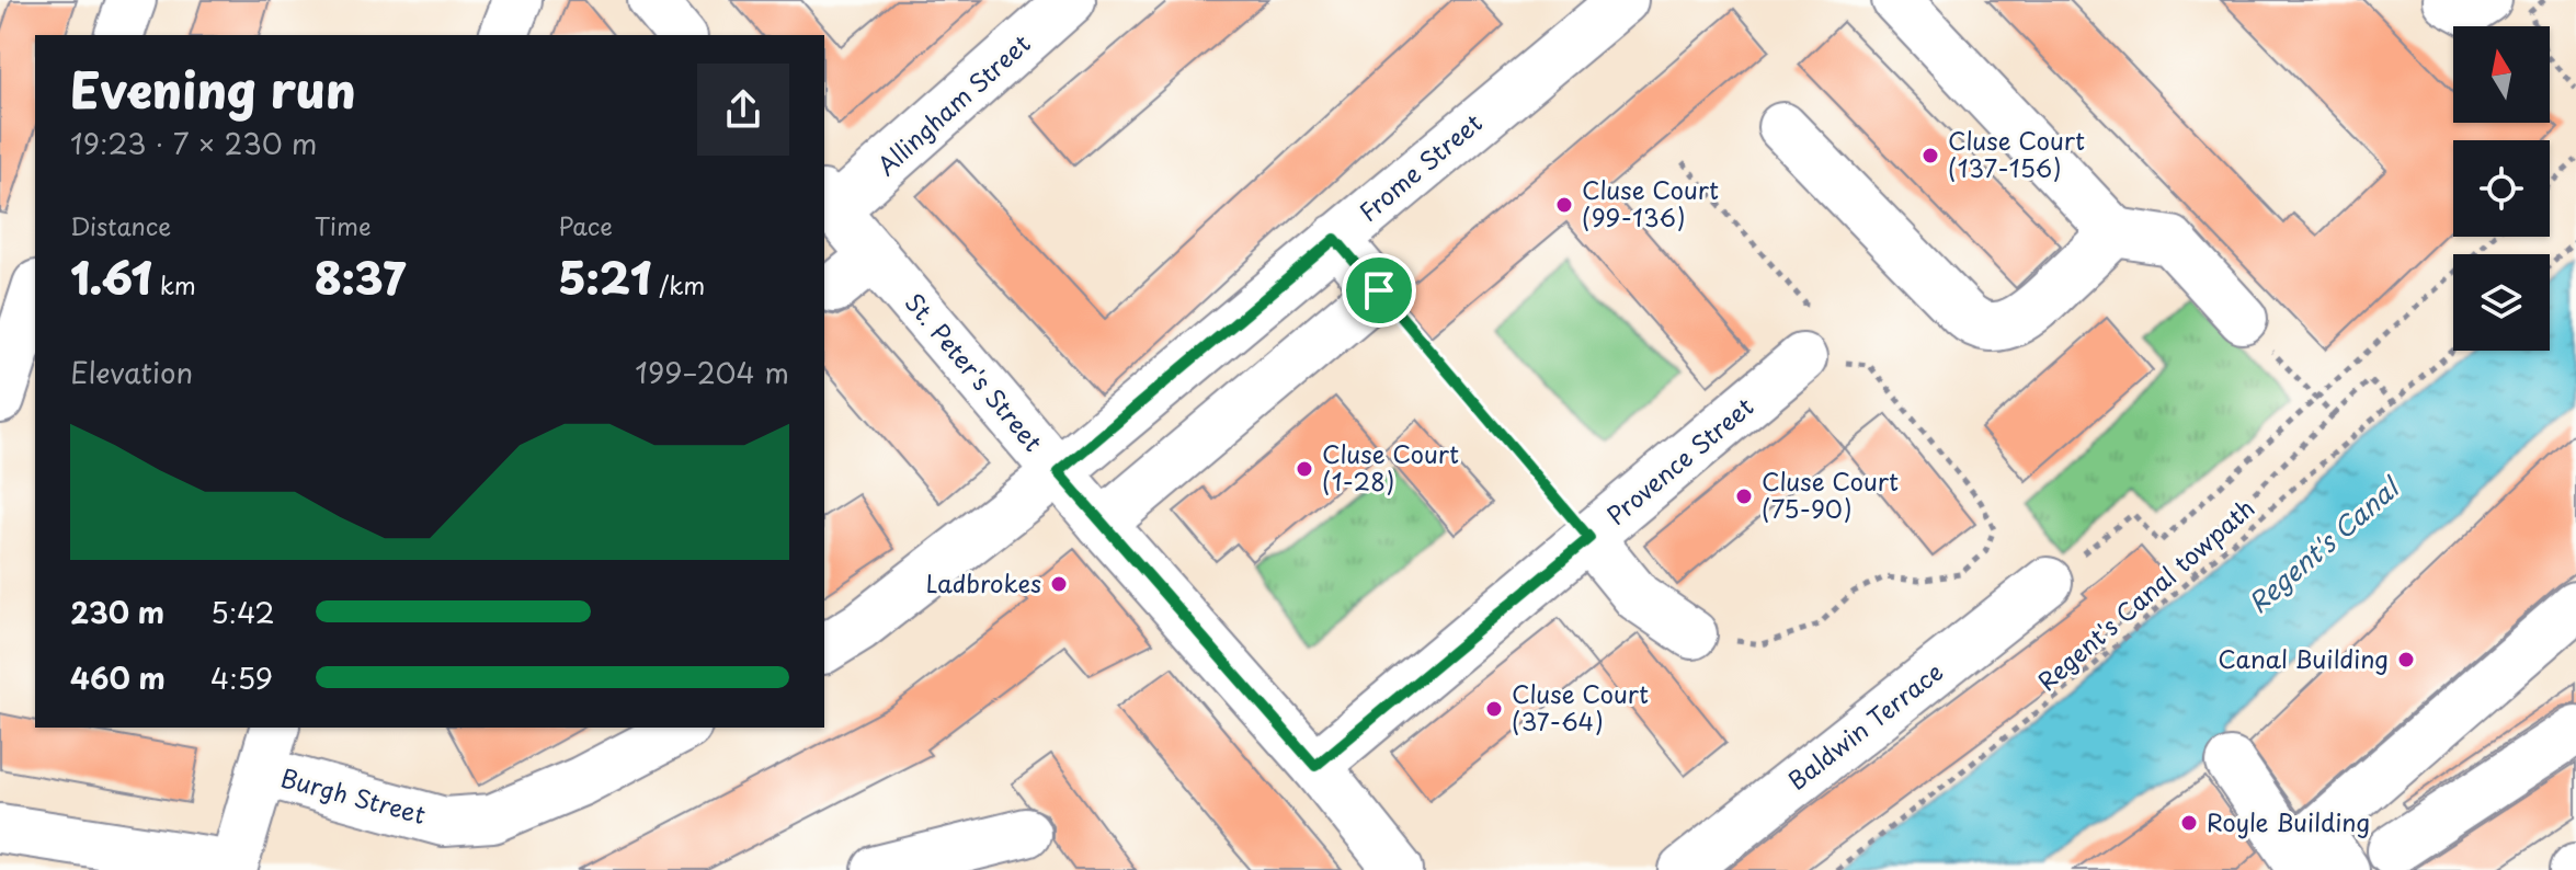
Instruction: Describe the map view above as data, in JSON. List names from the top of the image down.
{
  "streets": {
    "street": [
      "Allingham Street",
      "Frome Street",
      "St. Peter's Street",
      "Provence Street",
      "Baldwin Terrace",
      "Burgh Street"
    ],
    "path": ["Regent's Canal towpath"]
  },
  "crossings": [
    ["Allingham Street", "St. Peter's Street"],
    ["Frome Street", "St. Peter's Street"],
    ["St. Peter's Street", "Provence Street"]
  ],
  "water": ["Regent's Canal"],
  "places": [
    "Cluse Court (137-156)",
    "Cluse Court (99-136)",
    "Cluse Court (1-28)",
    "Cluse Court (75-90)",
    "Ladbrokes",
    "Canal Building",
    "Cluse Court (37-64)",
    "Royle Building"
  ],
  "north": "top",
  "page": {
    "heading": ["Evening run", "19:23 · 7 × 230 m"],
    "stats": [
      ["Distance", "1.61 km"],
      ["Time", "8:37"],
      ["Pace", "5:21 /km"]
    ],
    "chart": ["Elevation", "199–204 m"],
    "list": [
      {
        "name": "230 m",
        "note": "5:42"
      },
      {
        "name": "460 m",
        "note": "4:59"
      }
    ]
  }
}
